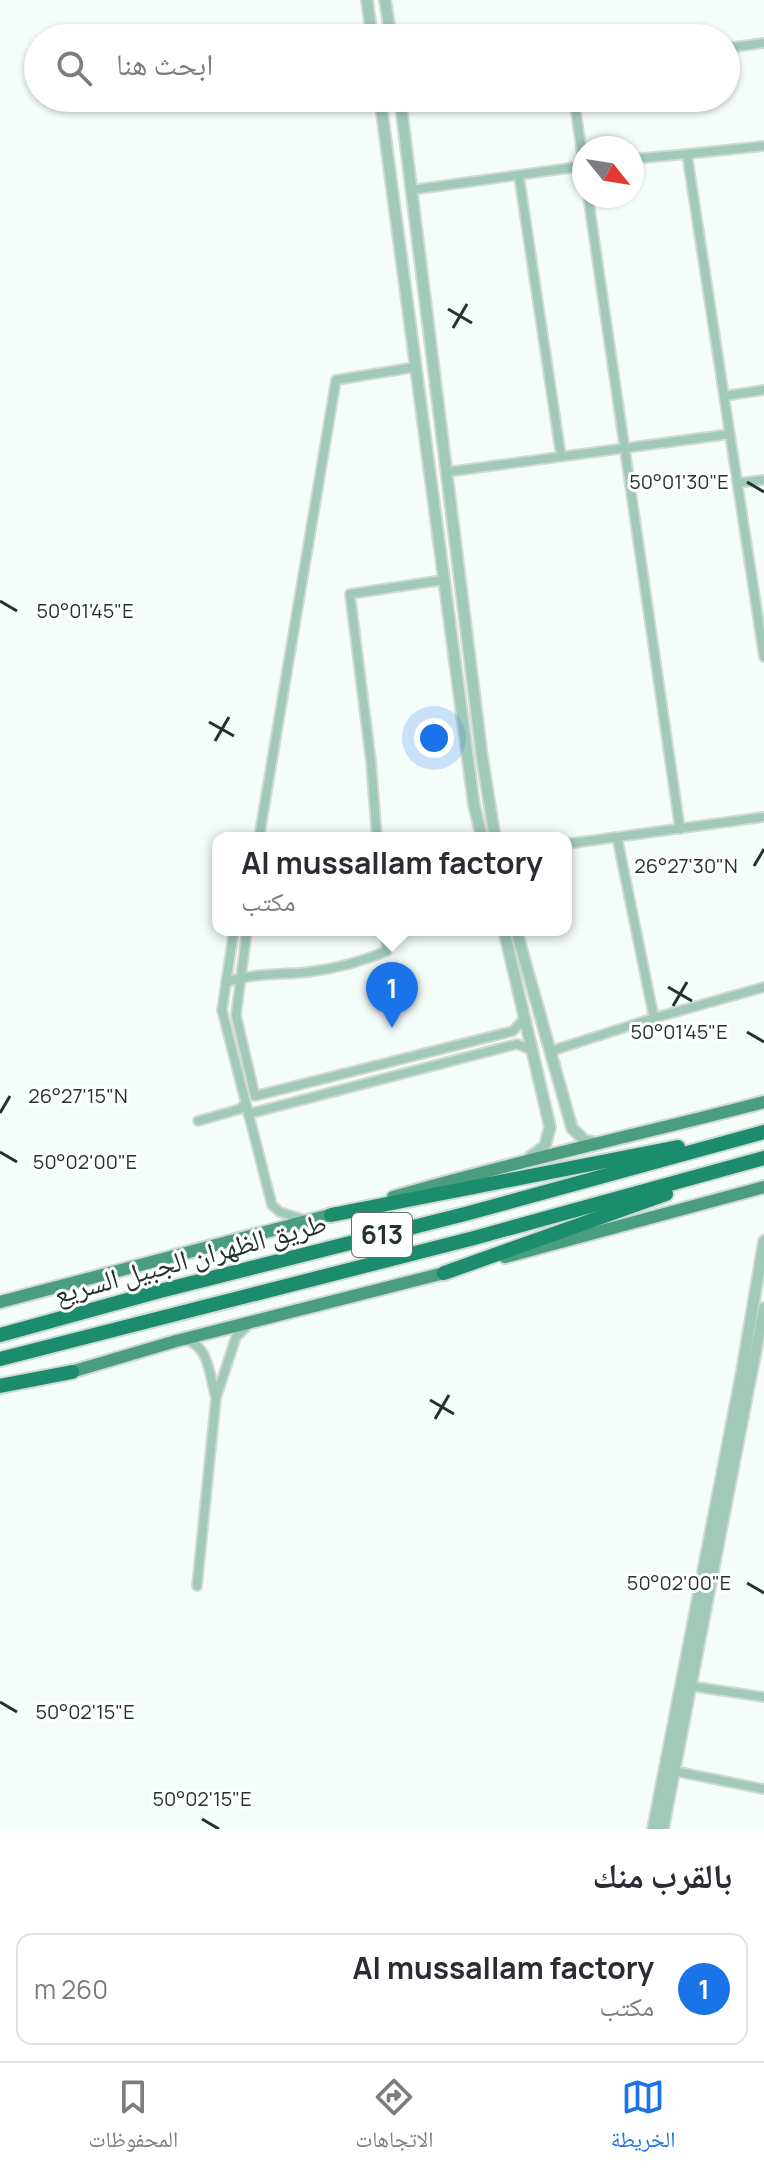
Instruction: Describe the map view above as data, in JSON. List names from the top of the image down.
{
  "streets": {
    "highway": ["613", "طريق الظهران الجبيل السريع"]
  },
  "north": "bottom right",
  "page": {
    "search": "ابحث هنا",
    "popup": ["Al mussallam factory", "مكتب"],
    "pins": "1",
    "heading": "بالقرب منك",
    "list": [
      {
        "mark": "1",
        "name": "Al mussallam factory",
        "note": "مكتب",
        "value": "260 m"
      }
    ],
    "nav": ["الخريطة", "الاتجاهات", "المحفوظات"]
  },
  "coordinates": [
    "50°01'30\"E",
    "50°01'45\"E",
    "26°27'30\"N",
    "26°27'15\"N",
    "50°02'00\"E",
    "50°02'15\"E"
  ]
}
